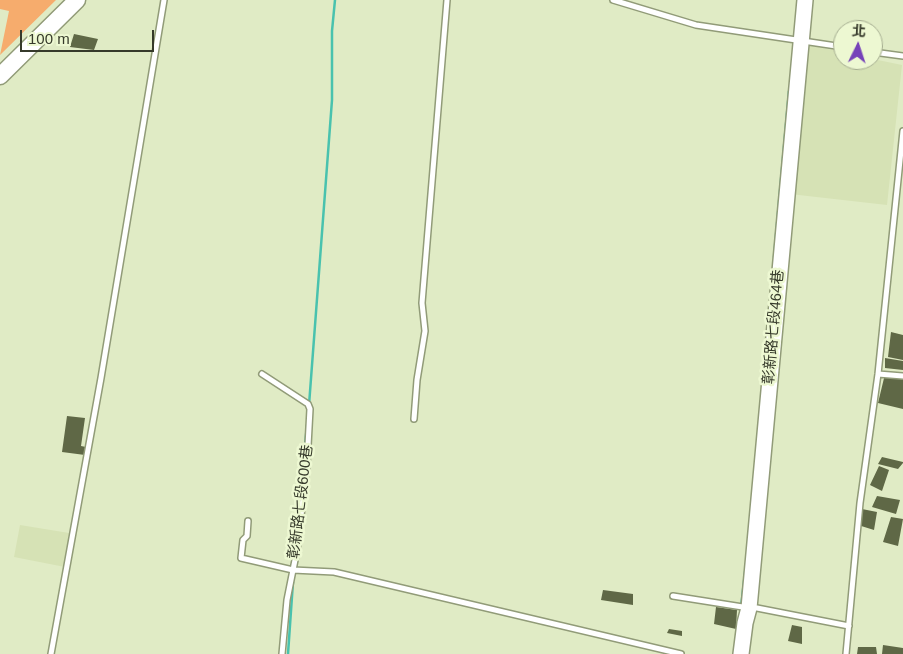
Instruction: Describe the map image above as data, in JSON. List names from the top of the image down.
{
  "streets": {
    "street": ["彰新路七段464巷"],
    "lane": ["彰新路七段600巷"]
  },
  "scale_bar": "100 m",
  "north": "top"
}
